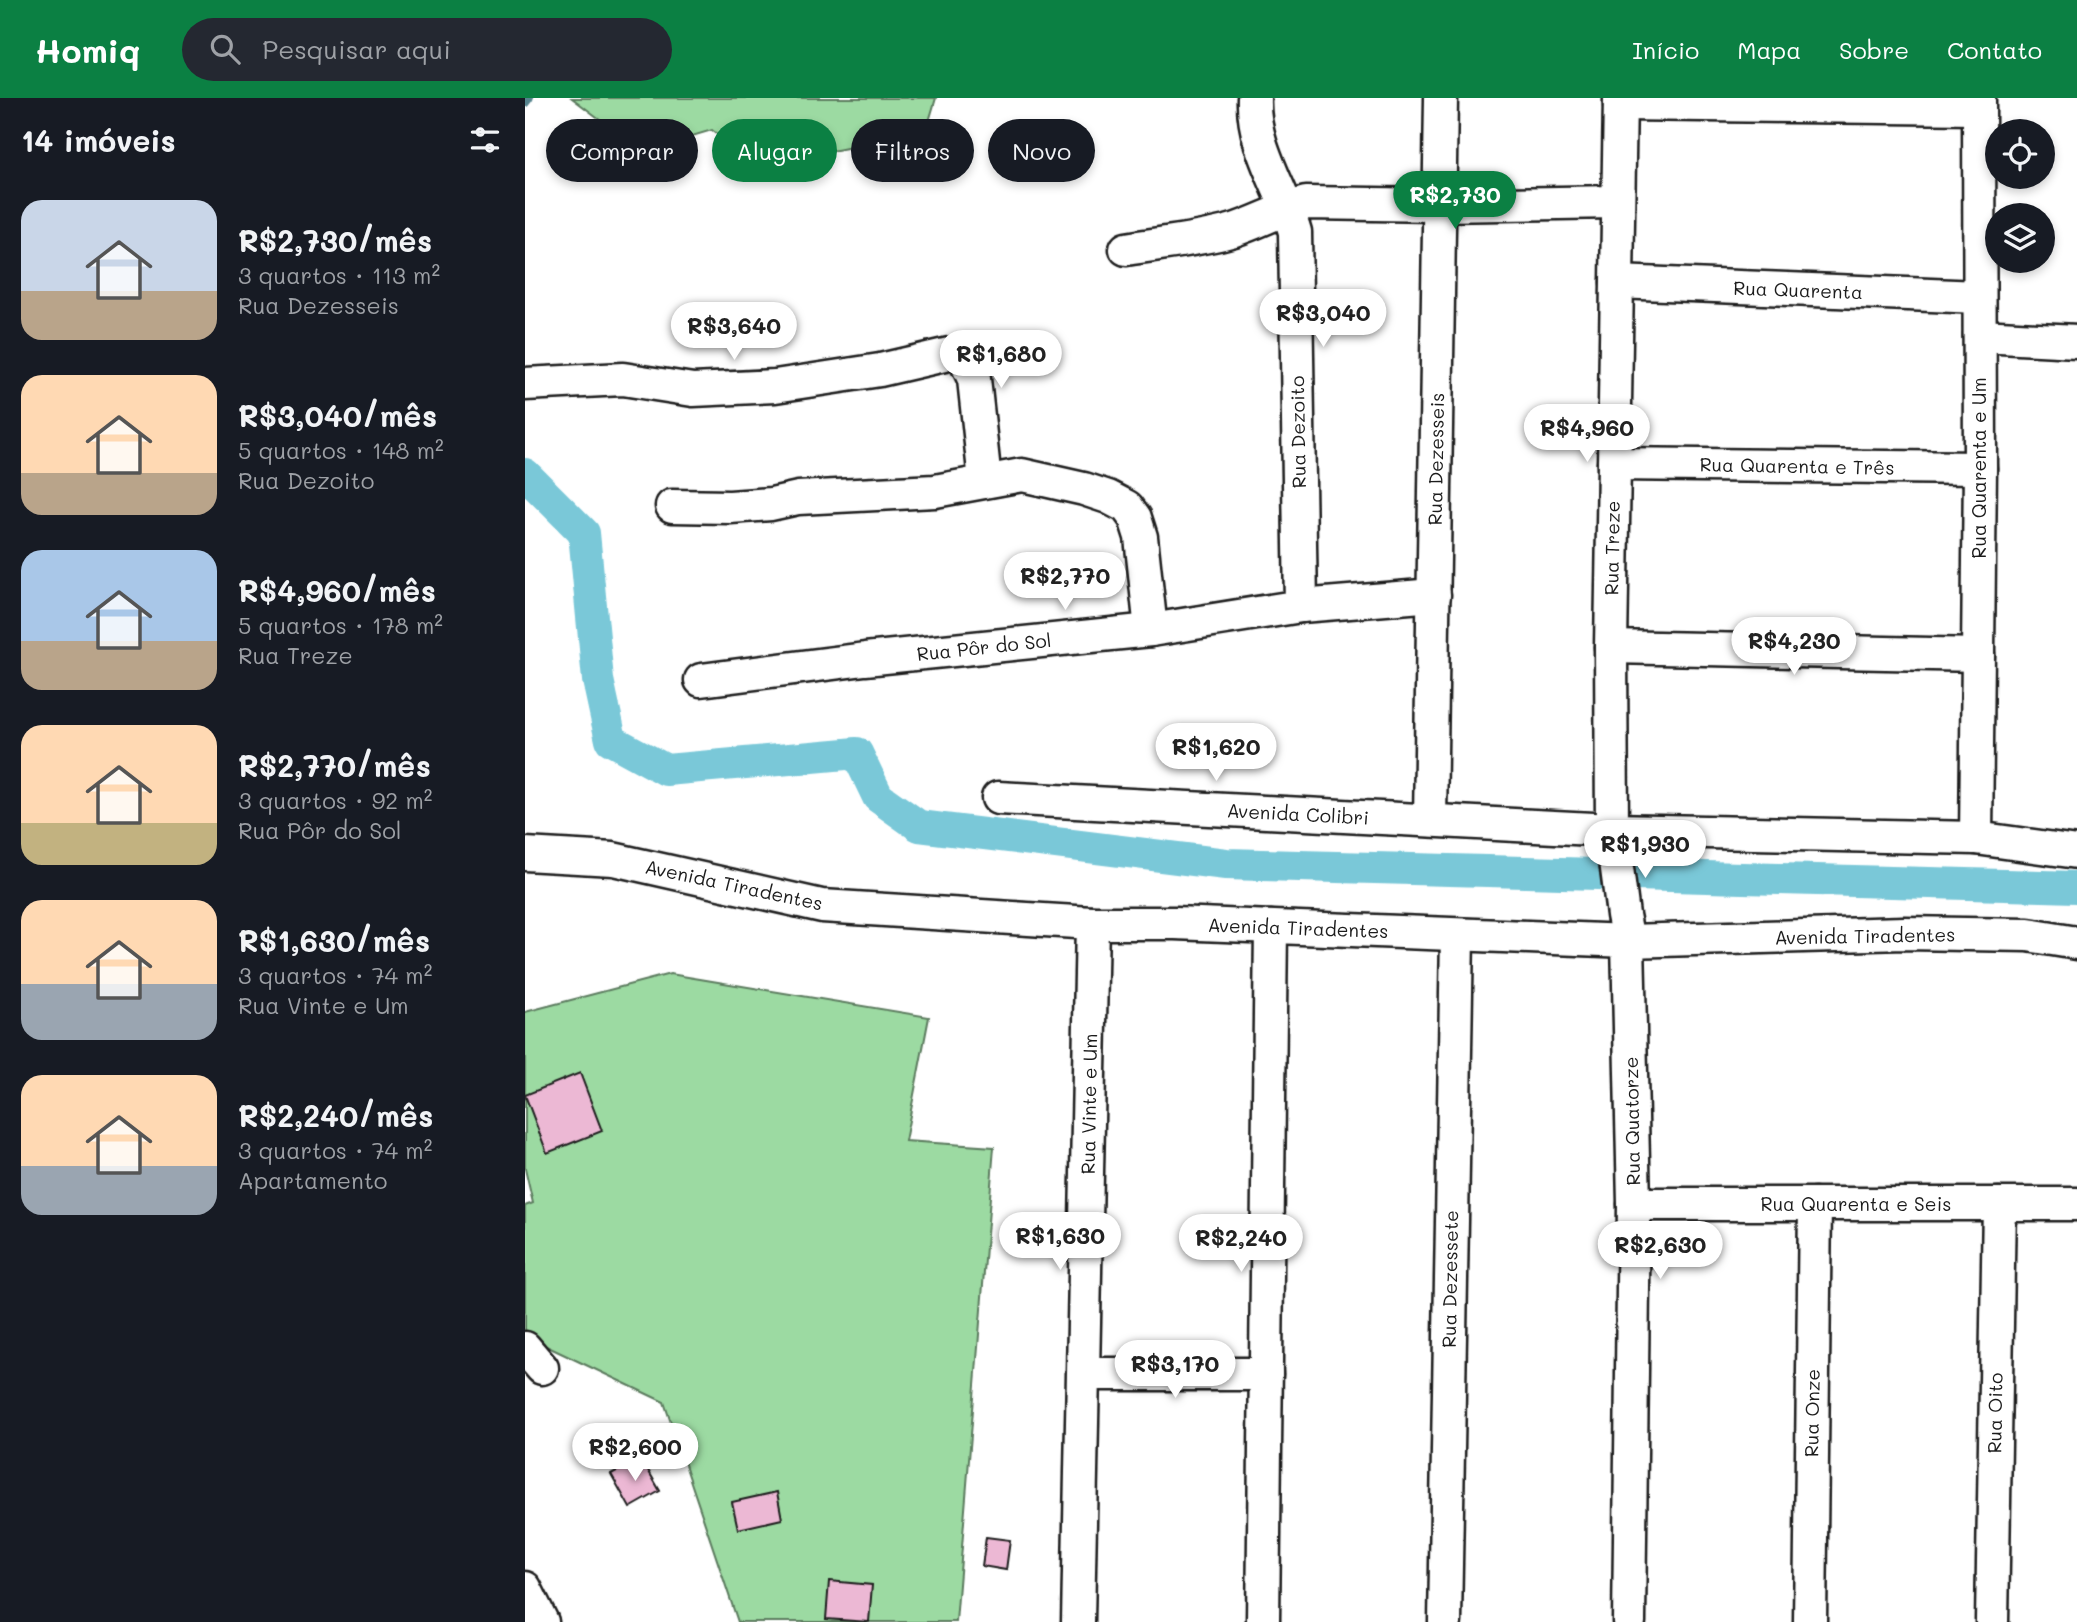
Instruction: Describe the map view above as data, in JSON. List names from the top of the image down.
{
  "streets": {
    "street": [
      "Rua Quarenta",
      "Rua Dezoito",
      "Rua Dezesseis",
      "Rua Quarenta e Três",
      "Rua Quarenta e Um",
      "Rua Treze",
      "Rua Pôr do Sol",
      "Avenida Colibri",
      "Avenida Tiradentes",
      "Rua Vinte e Um",
      "Rua Quatorze",
      "Rua Quarenta e Seis",
      "Rua Dezessete",
      "Rua Onze",
      "Rua Oito"
    ]
  },
  "crossings": [
    ["Rua Quarenta", "Rua Quarenta e Um"],
    ["Rua Quarenta", "Rua Treze"],
    ["Rua Dezoito", "Rua Pôr do Sol"],
    ["Rua Dezesseis", "Rua Pôr do Sol"],
    ["Rua Dezesseis", "Avenida Colibri"],
    ["Rua Quarenta e Três", "Rua Quarenta e Um"],
    ["Rua Quarenta e Três", "Rua Treze"],
    ["Rua Treze", "Rua Quatorze"],
    ["Avenida Tiradentes", "Rua Vinte e Um"],
    ["Avenida Tiradentes", "Rua Quatorze"],
    ["Avenida Tiradentes", "Rua Dezessete"],
    ["Rua Quatorze", "Rua Quarenta e Seis"],
    ["Rua Quarenta e Seis", "Rua Onze"],
    ["Rua Quarenta e Seis", "Rua Oito"]
  ],
  "page": {
    "header": "Homiq",
    "search": "Pesquisar aqui",
    "nav": [
      "Início",
      "Mapa",
      "Sobre",
      "Contato"
    ],
    "heading": "14 imóveis",
    "chip": [
      "Comprar",
      "Alugar",
      "Filtros",
      "Novo"
    ],
    "price": [
      "R$2,730",
      "R$3,040",
      "R$3,640",
      "R$1,680",
      "R$4,960",
      "R$2,770",
      "R$4,230",
      "R$1,620",
      "R$1,930",
      "R$1,630",
      "R$2,240",
      "R$2,630",
      "R$3,170",
      "R$2,600"
    ],
    "list": [
      {
        "name": "R$2,730/mês",
        "note": "3 quartos · 113 m² · Rua Dezesseis"
      },
      {
        "name": "R$3,040/mês",
        "note": "5 quartos · 148 m² · Rua Dezoito"
      },
      {
        "name": "R$4,960/mês",
        "note": "5 quartos · 178 m² · Rua Treze"
      },
      {
        "name": "R$2,770/mês",
        "note": "3 quartos · 92 m² · Rua Pôr do Sol"
      },
      {
        "name": "R$1,630/mês",
        "note": "3 quartos · 74 m² · Rua Vinte e Um"
      },
      {
        "name": "R$2,240/mês",
        "note": "3 quartos · 74 m² · Apartamento"
      }
    ]
  }
}
